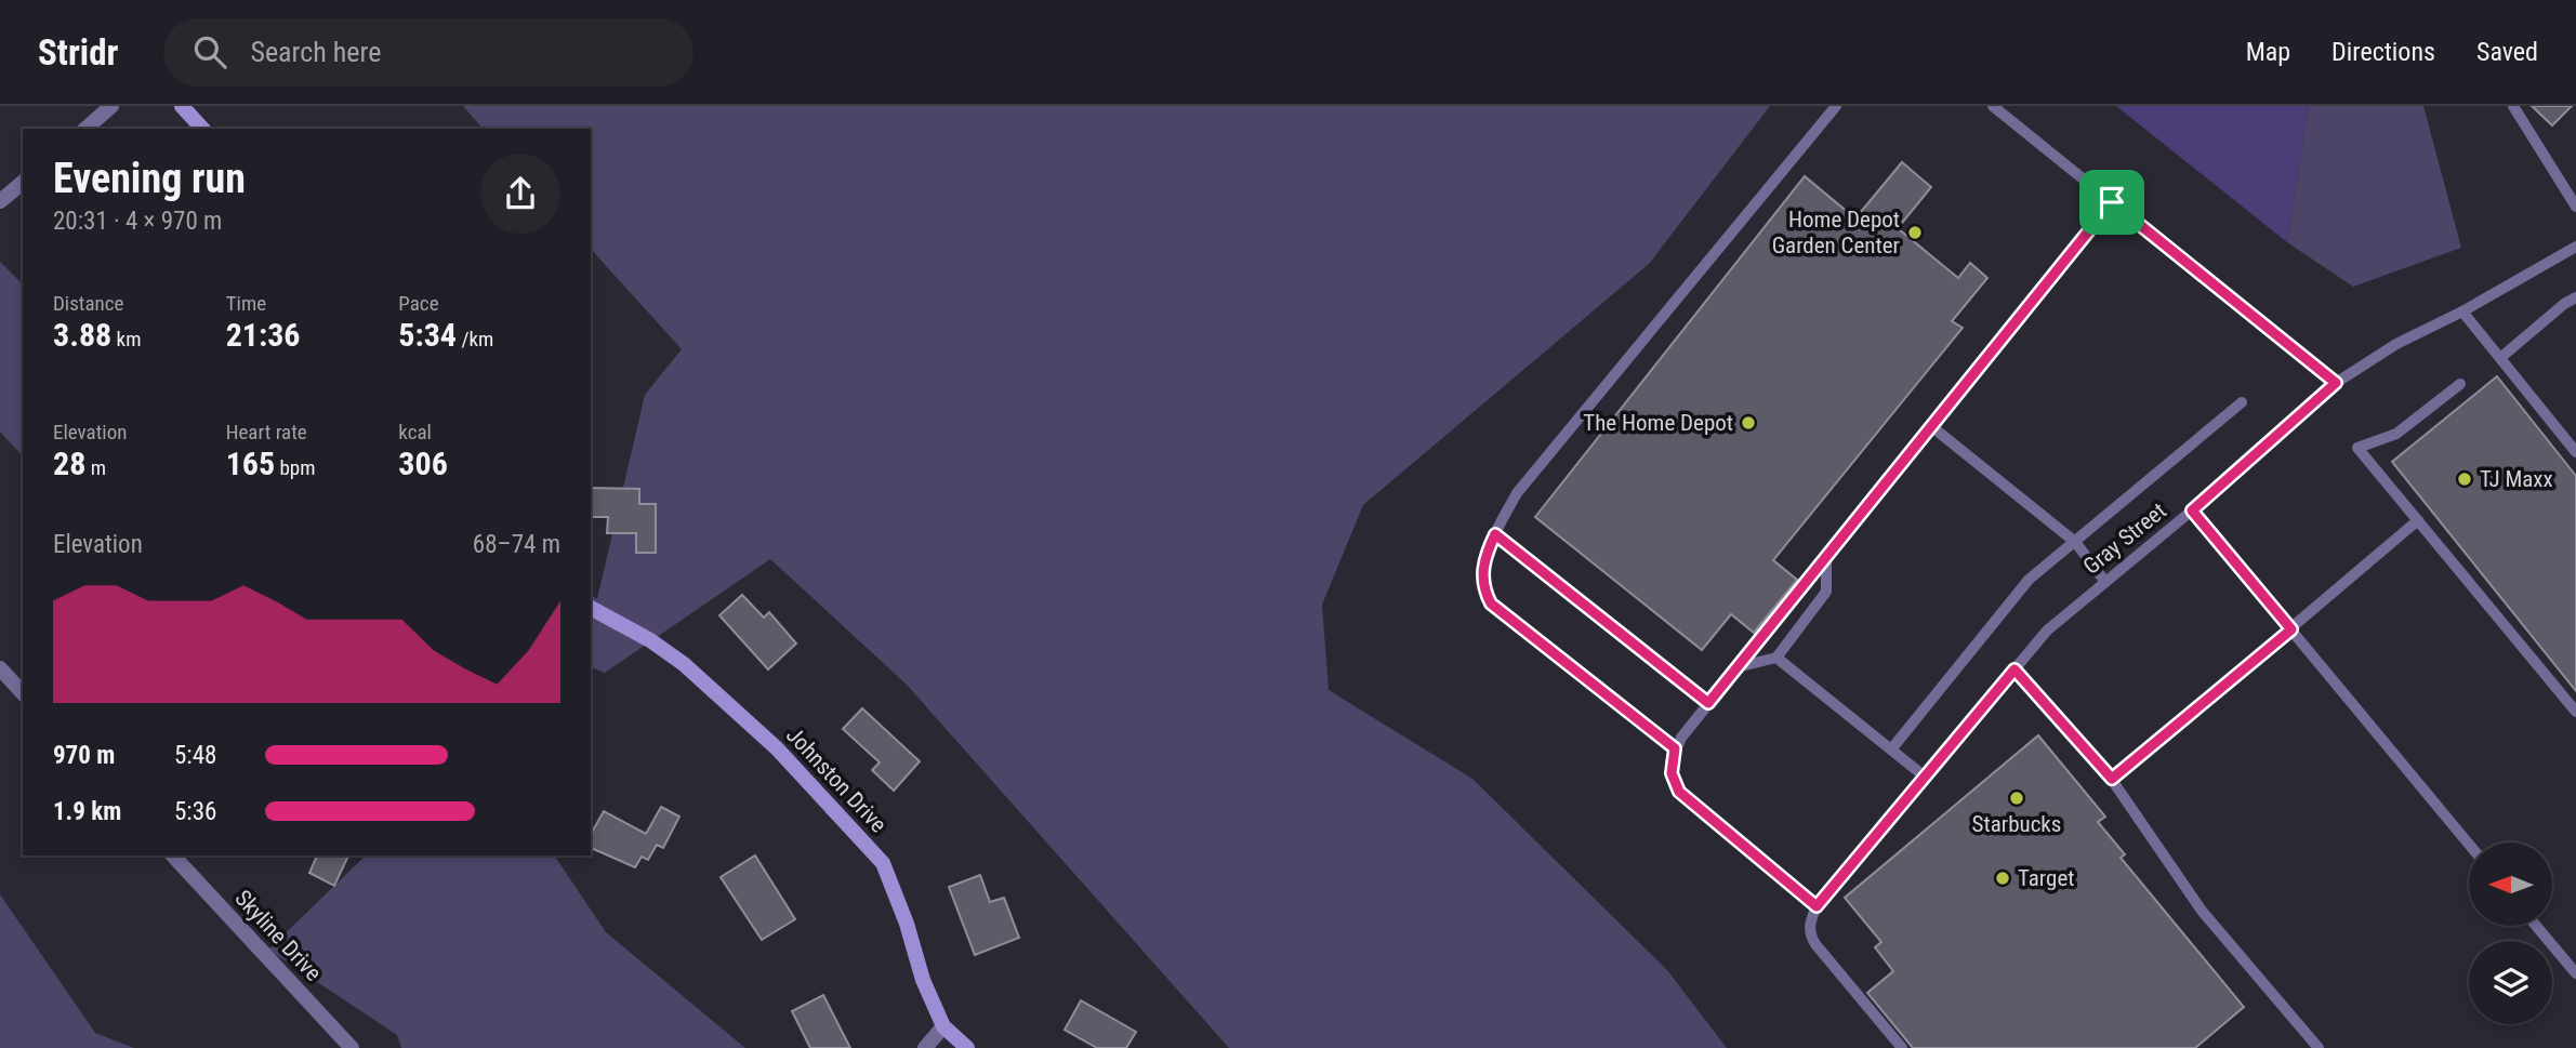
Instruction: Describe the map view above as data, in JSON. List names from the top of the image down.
{
  "streets": {
    "street": ["Johnston Drive", "Skyline Drive"],
    "lane": ["Gray Street"]
  },
  "places": [
    "Home Depot Garden Center",
    "The Home Depot",
    "TJ Maxx",
    "Starbucks",
    "Target"
  ],
  "north": "left",
  "page": {
    "header": "Stridr",
    "search": "Search here",
    "nav": ["Map", "Directions", "Saved"],
    "heading": ["Evening run", "20:31 · 4 × 970 m"],
    "stats": [
      ["Distance", "3.88 km"],
      ["Time", "21:36"],
      ["Pace", "5:34 /km"],
      ["Elevation", "28 m"],
      ["Heart rate", "165 bpm"],
      ["kcal", "306"]
    ],
    "chart": ["Elevation", "68–74 m"],
    "list": [
      {
        "name": "970 m",
        "note": "5:48"
      },
      {
        "name": "1.9 km",
        "note": "5:36"
      }
    ]
  }
}
